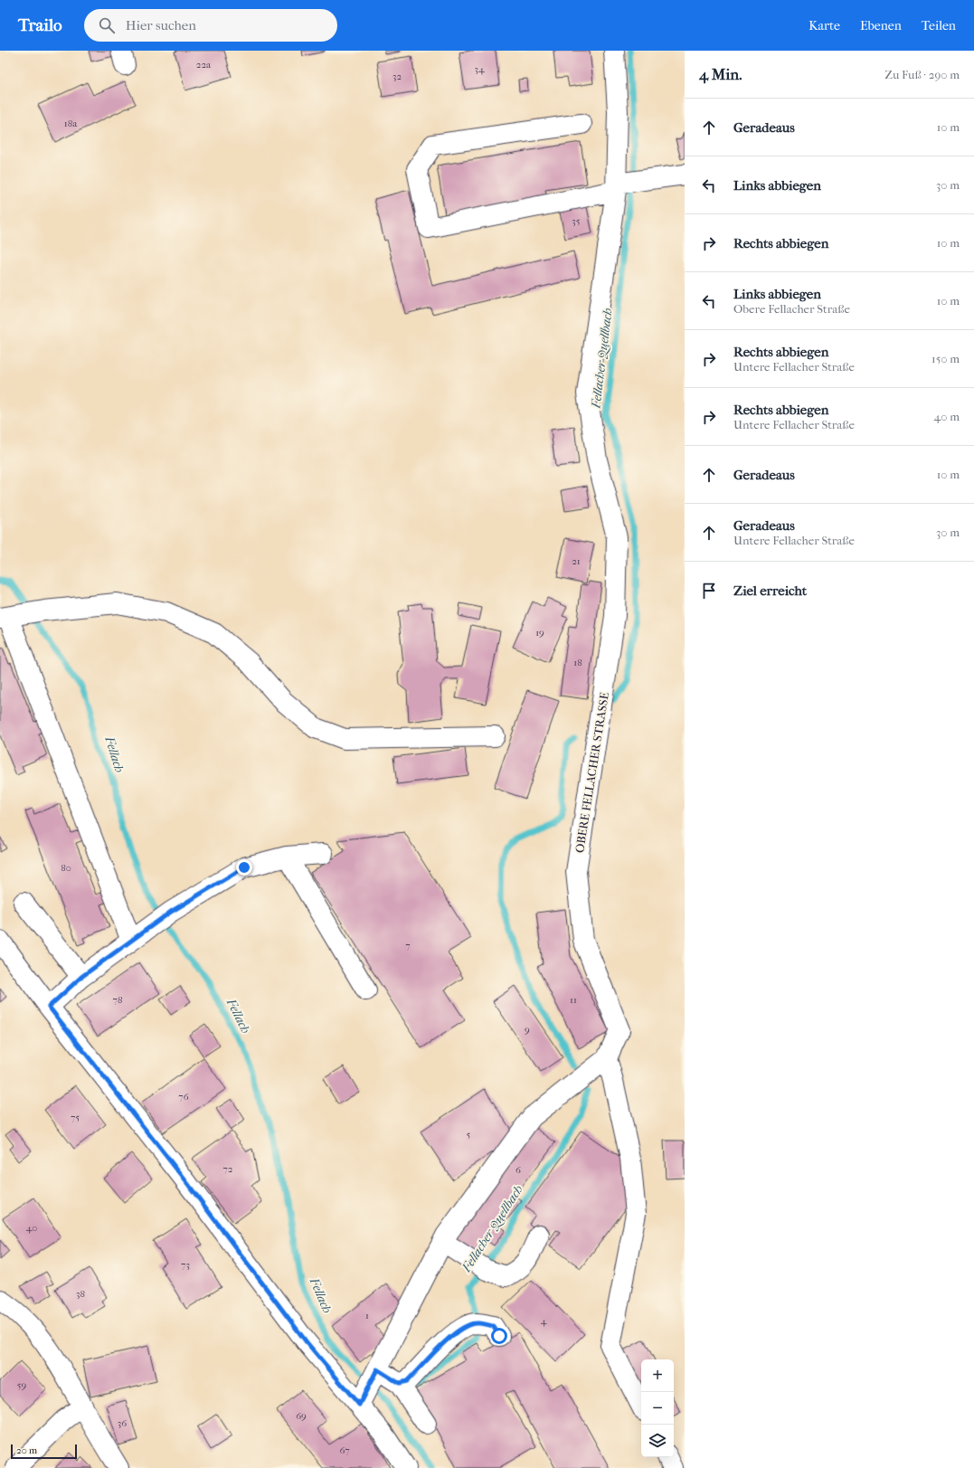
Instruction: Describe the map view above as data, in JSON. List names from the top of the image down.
{
  "streets": {
    "street": ["OBERE FELLACHER STRASSE"]
  },
  "water": ["Fellacher Quellbach", "Fellach"],
  "house_numbers": [
    "22a",
    "34",
    "32",
    "18a",
    "35",
    "21",
    "19",
    "18",
    "80",
    "7",
    "78",
    "11",
    "9",
    "76",
    "75",
    "5",
    "72",
    "6",
    "40",
    "73",
    "38",
    "1",
    "4",
    "59",
    "69",
    "36",
    "67"
  ],
  "scale_bar": "20 m",
  "page": {
    "header": "Trailo",
    "search": "Hier suchen",
    "nav": ["Karte", "Ebenen", "Teilen"],
    "heading": ["4 Min.", "Zu Fuß · 290 m"],
    "list": [
      ["Geradeaus", "10 m"],
      ["Links abbiegen", "30 m"],
      ["Rechts abbiegen", "10 m"],
      ["Links abbiegen", "Obere Fellacher Straße", "10 m"],
      ["Rechts abbiegen", "Untere Fellacher Straße", "150 m"],
      ["Rechts abbiegen", "Untere Fellacher Straße", "40 m"],
      ["Geradeaus", "10 m"],
      ["Geradeaus", "Untere Fellacher Straße", "30 m"],
      "Ziel erreicht"
    ],
    "map_buttons": ["+", "−"],
    "scale": "20 m"
  }
}
